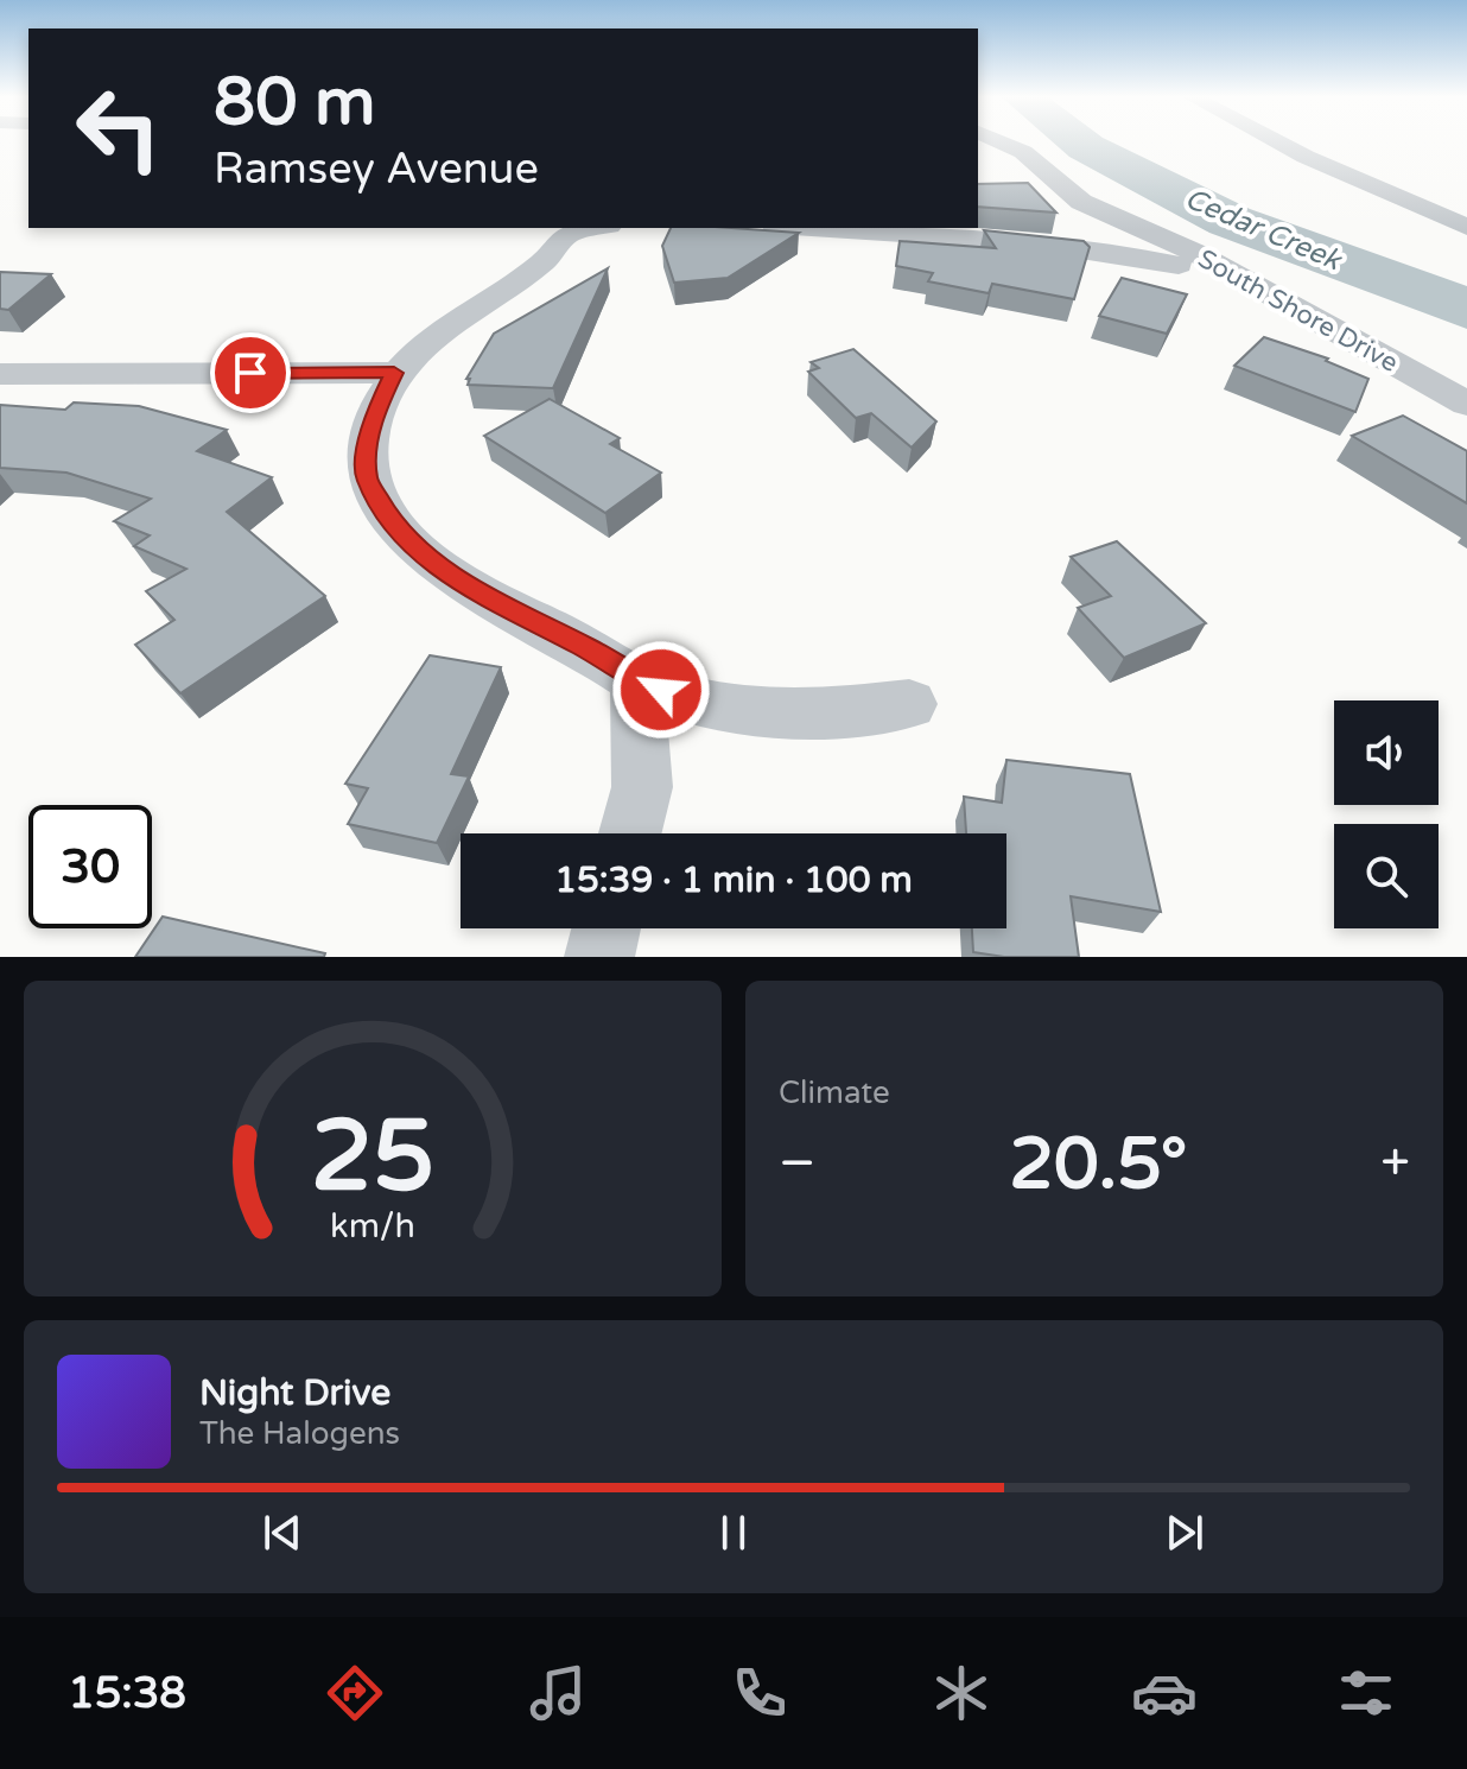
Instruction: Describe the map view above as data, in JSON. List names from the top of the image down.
{
  "streets": {
    "street": ["South Shore Drive"]
  },
  "water": ["Cedar Creek"],
  "page": {
    "turn": ["80 m", "Ramsey Avenue"],
    "limit": "30",
    "trip": "15:39 · 1 min · 100 m",
    "tile": "Climate",
    "heat": ["−", "20.5°", "+"],
    "song": ["Night Drive", "The Halogens"],
    "tabs": "15:38",
    "gauge": ["25", "km/h"]
  }
}
